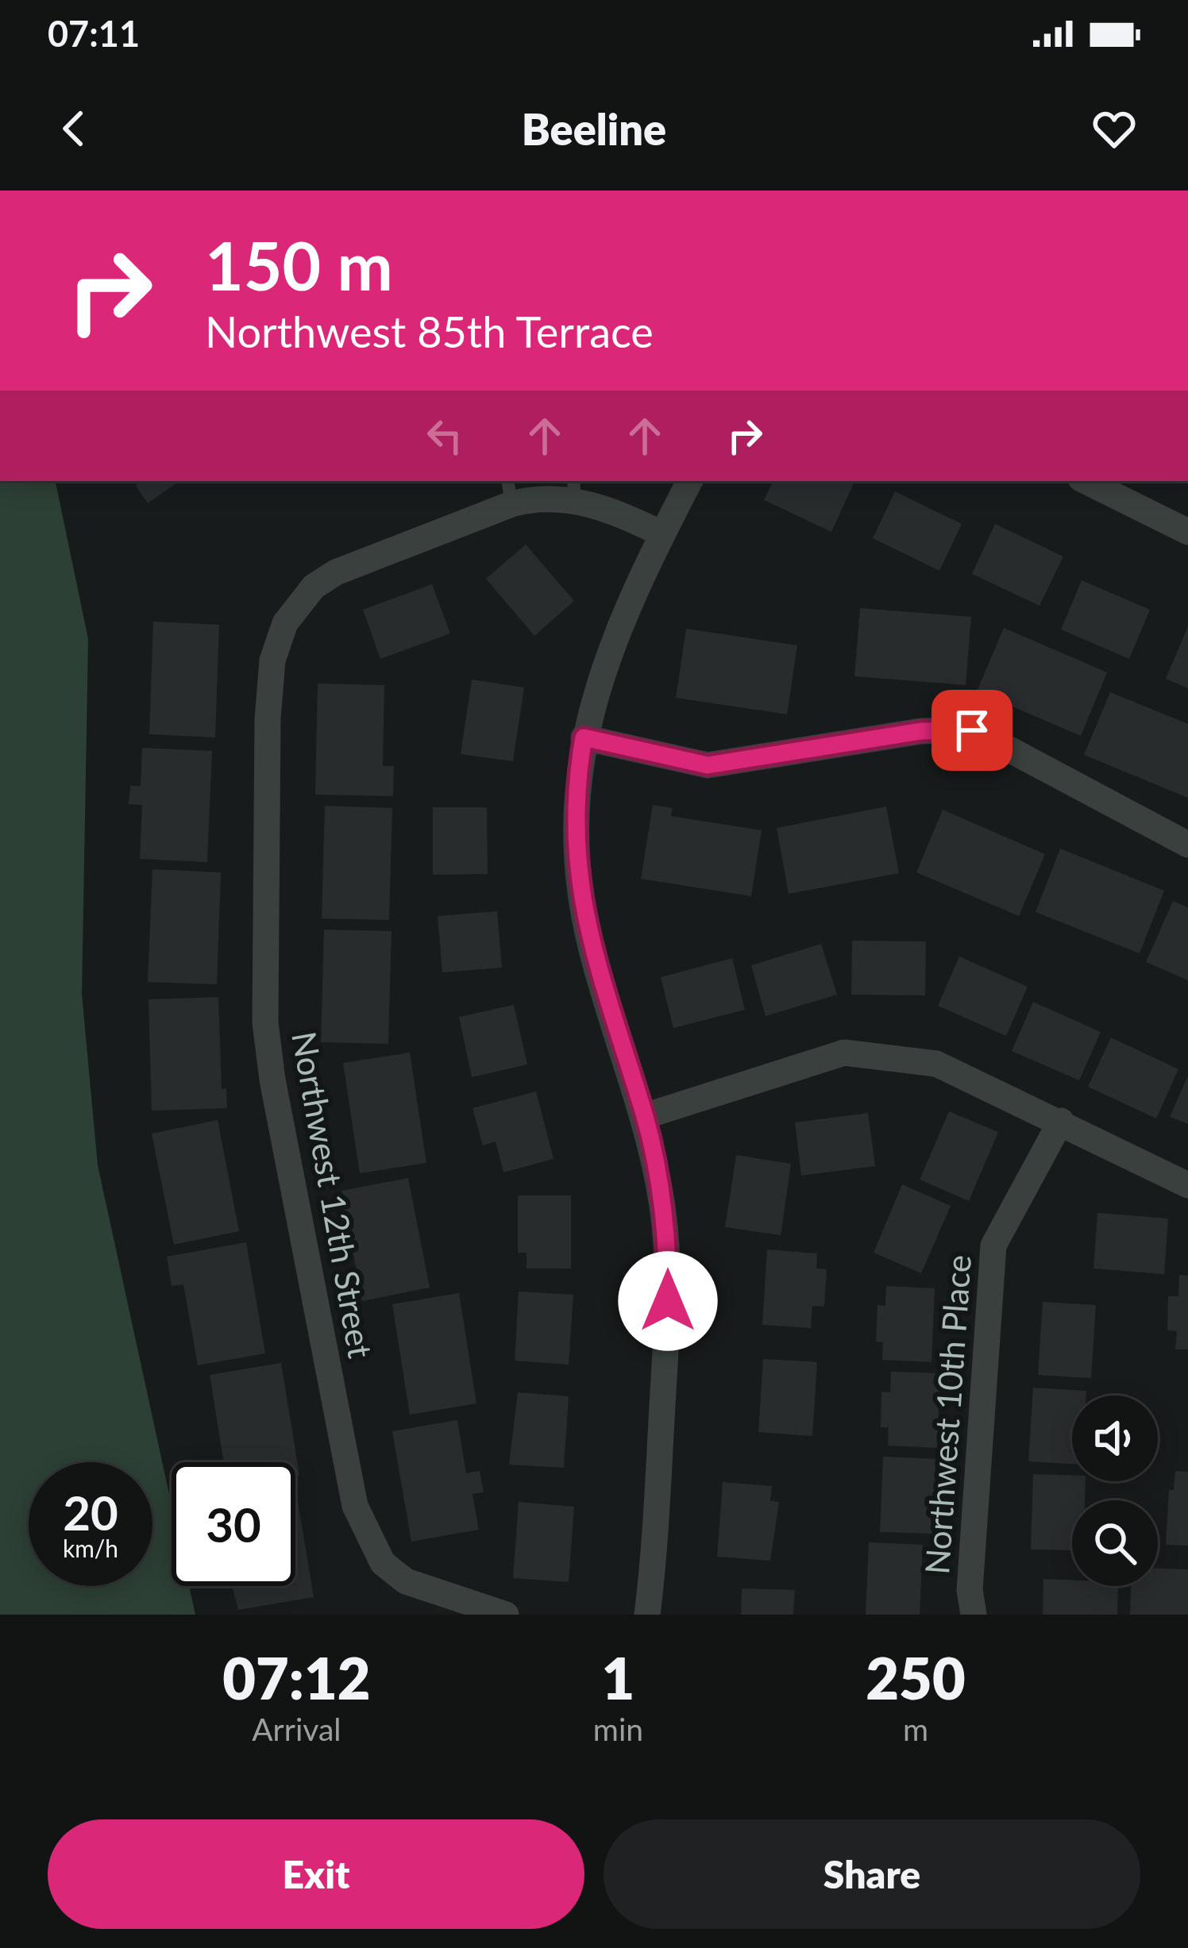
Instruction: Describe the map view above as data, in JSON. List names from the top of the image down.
{
  "streets": {
    "street": ["Northwest 12th Street", "Northwest 10th Place"]
  },
  "page": {
    "status": "07:11",
    "header": "Beeline",
    "turn": ["150 m", "Northwest 85th Terrace"],
    "speed": "20 km/h",
    "limit": "30",
    "eta": [
      "07:12",
      "Arrival",
      "1",
      "min",
      "250",
      "m"
    ],
    "buttons": ["Exit", "Share"]
  }
}
